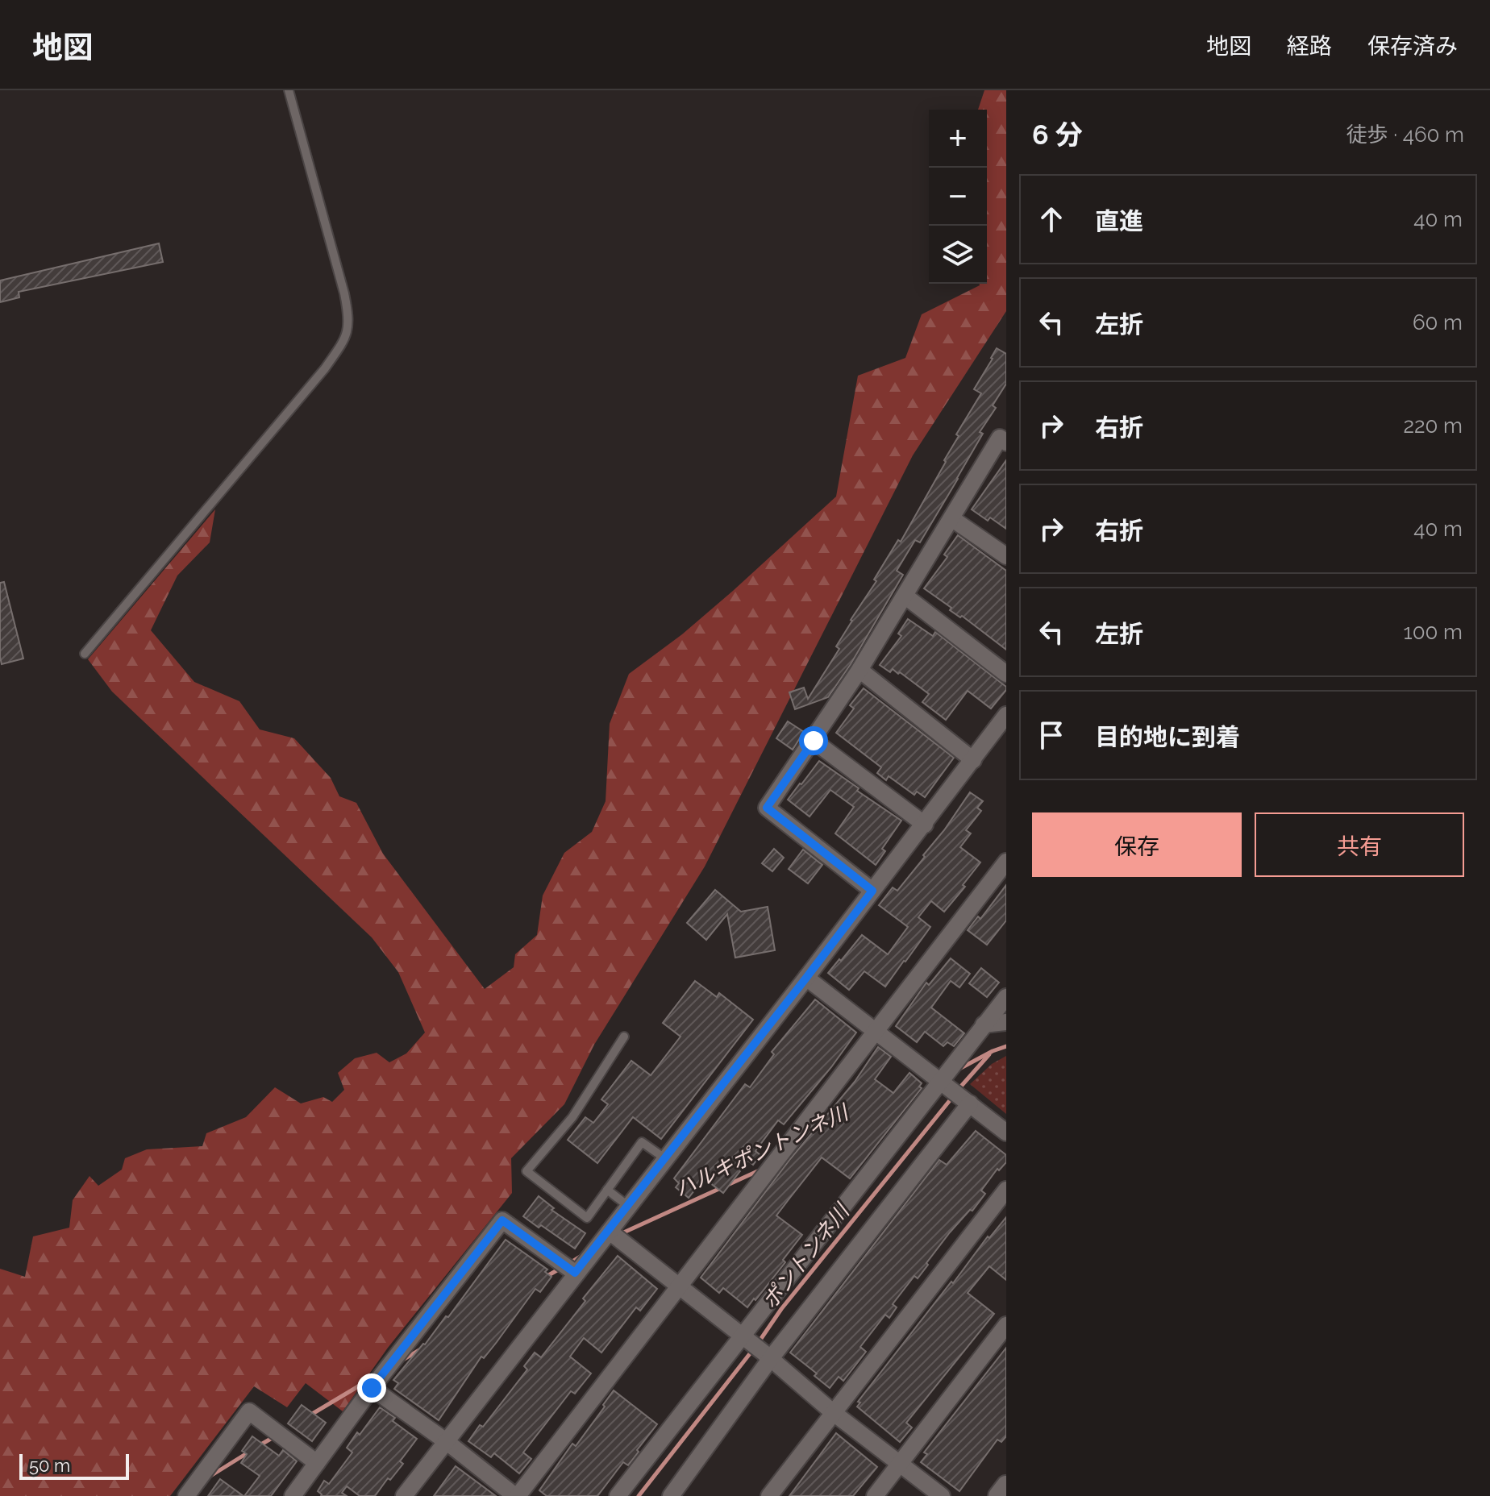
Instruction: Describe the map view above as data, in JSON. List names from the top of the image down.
{
  "water": ["ハルキポントンネ川", "ポントンネ川"],
  "scale_bar": "50 m",
  "page": {
    "header": "地図",
    "nav": ["地図", "経路", "保存済み"],
    "heading": ["6 分", "徒歩 · 460 m"],
    "map_buttons": ["+", "−"],
    "list": [
      ["直進", "40 m"],
      ["左折", "60 m"],
      ["右折", "220 m"],
      ["右折", "40 m"],
      ["左折", "100 m"],
      "目的地に到着"
    ],
    "buttons": ["保存", "共有"],
    "scale": "50 m"
  }
}
